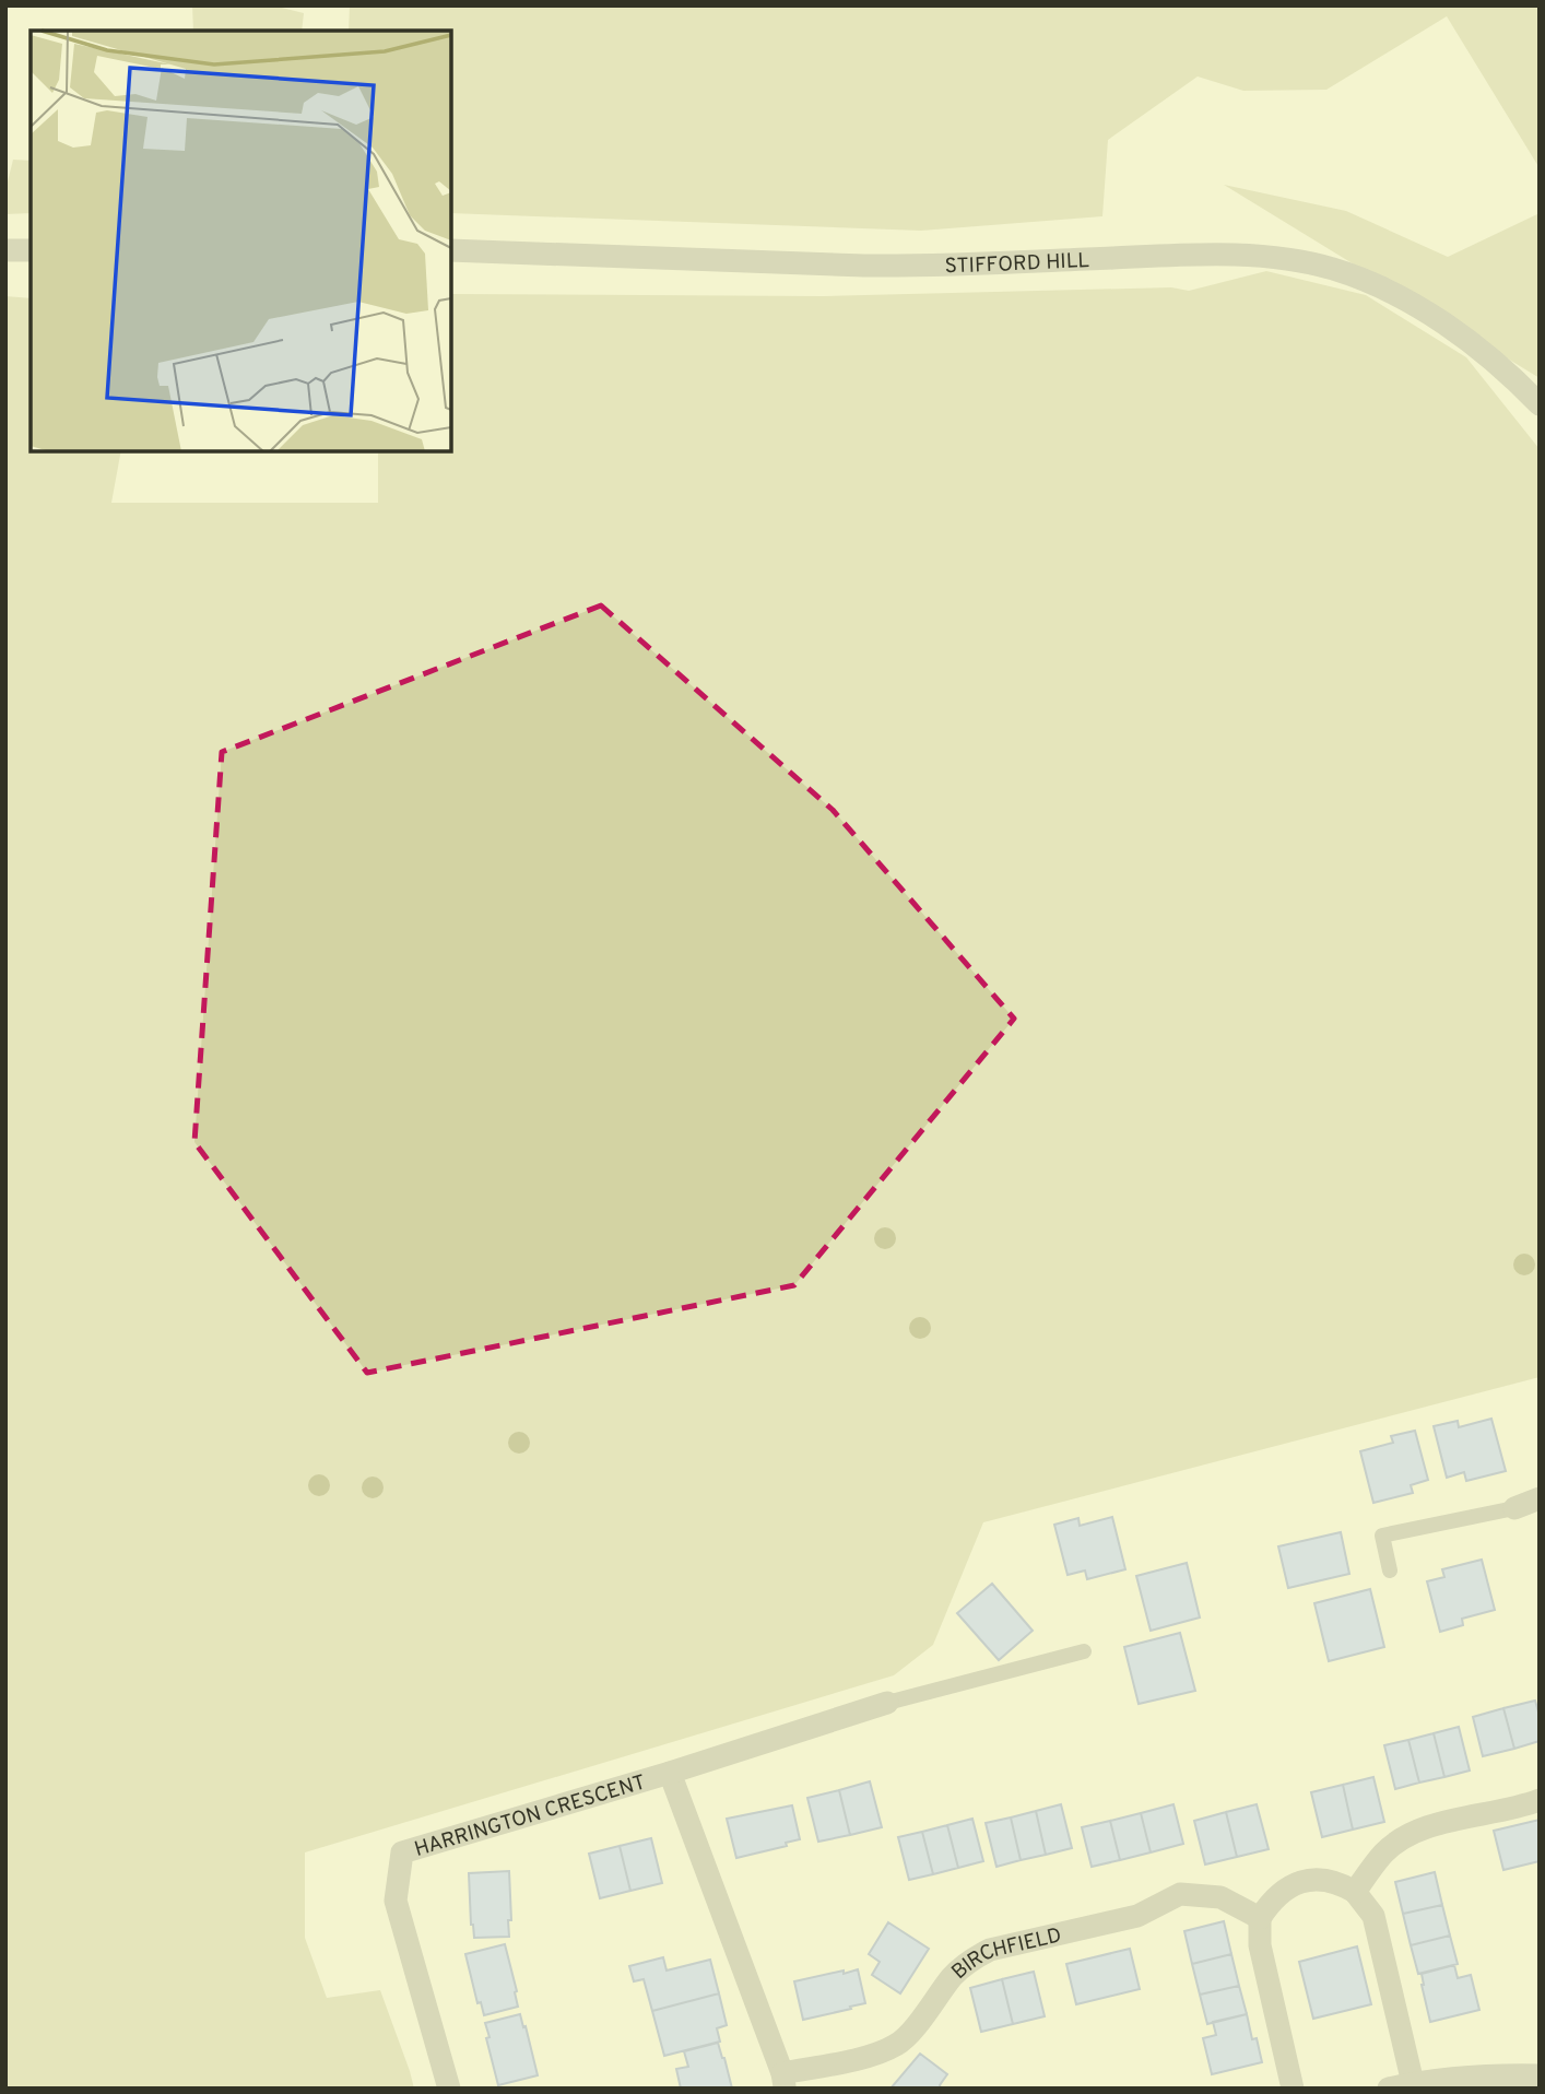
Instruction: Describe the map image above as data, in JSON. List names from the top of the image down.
{
  "streets": {
    "street": ["STIFFORD HILL", "HARRINGTON CRESCENT", "BIRCHFIELD"]
  },
  "crossings": [
    ["HARRINGTON CRESCENT", "BIRCHFIELD"]
  ]
}
